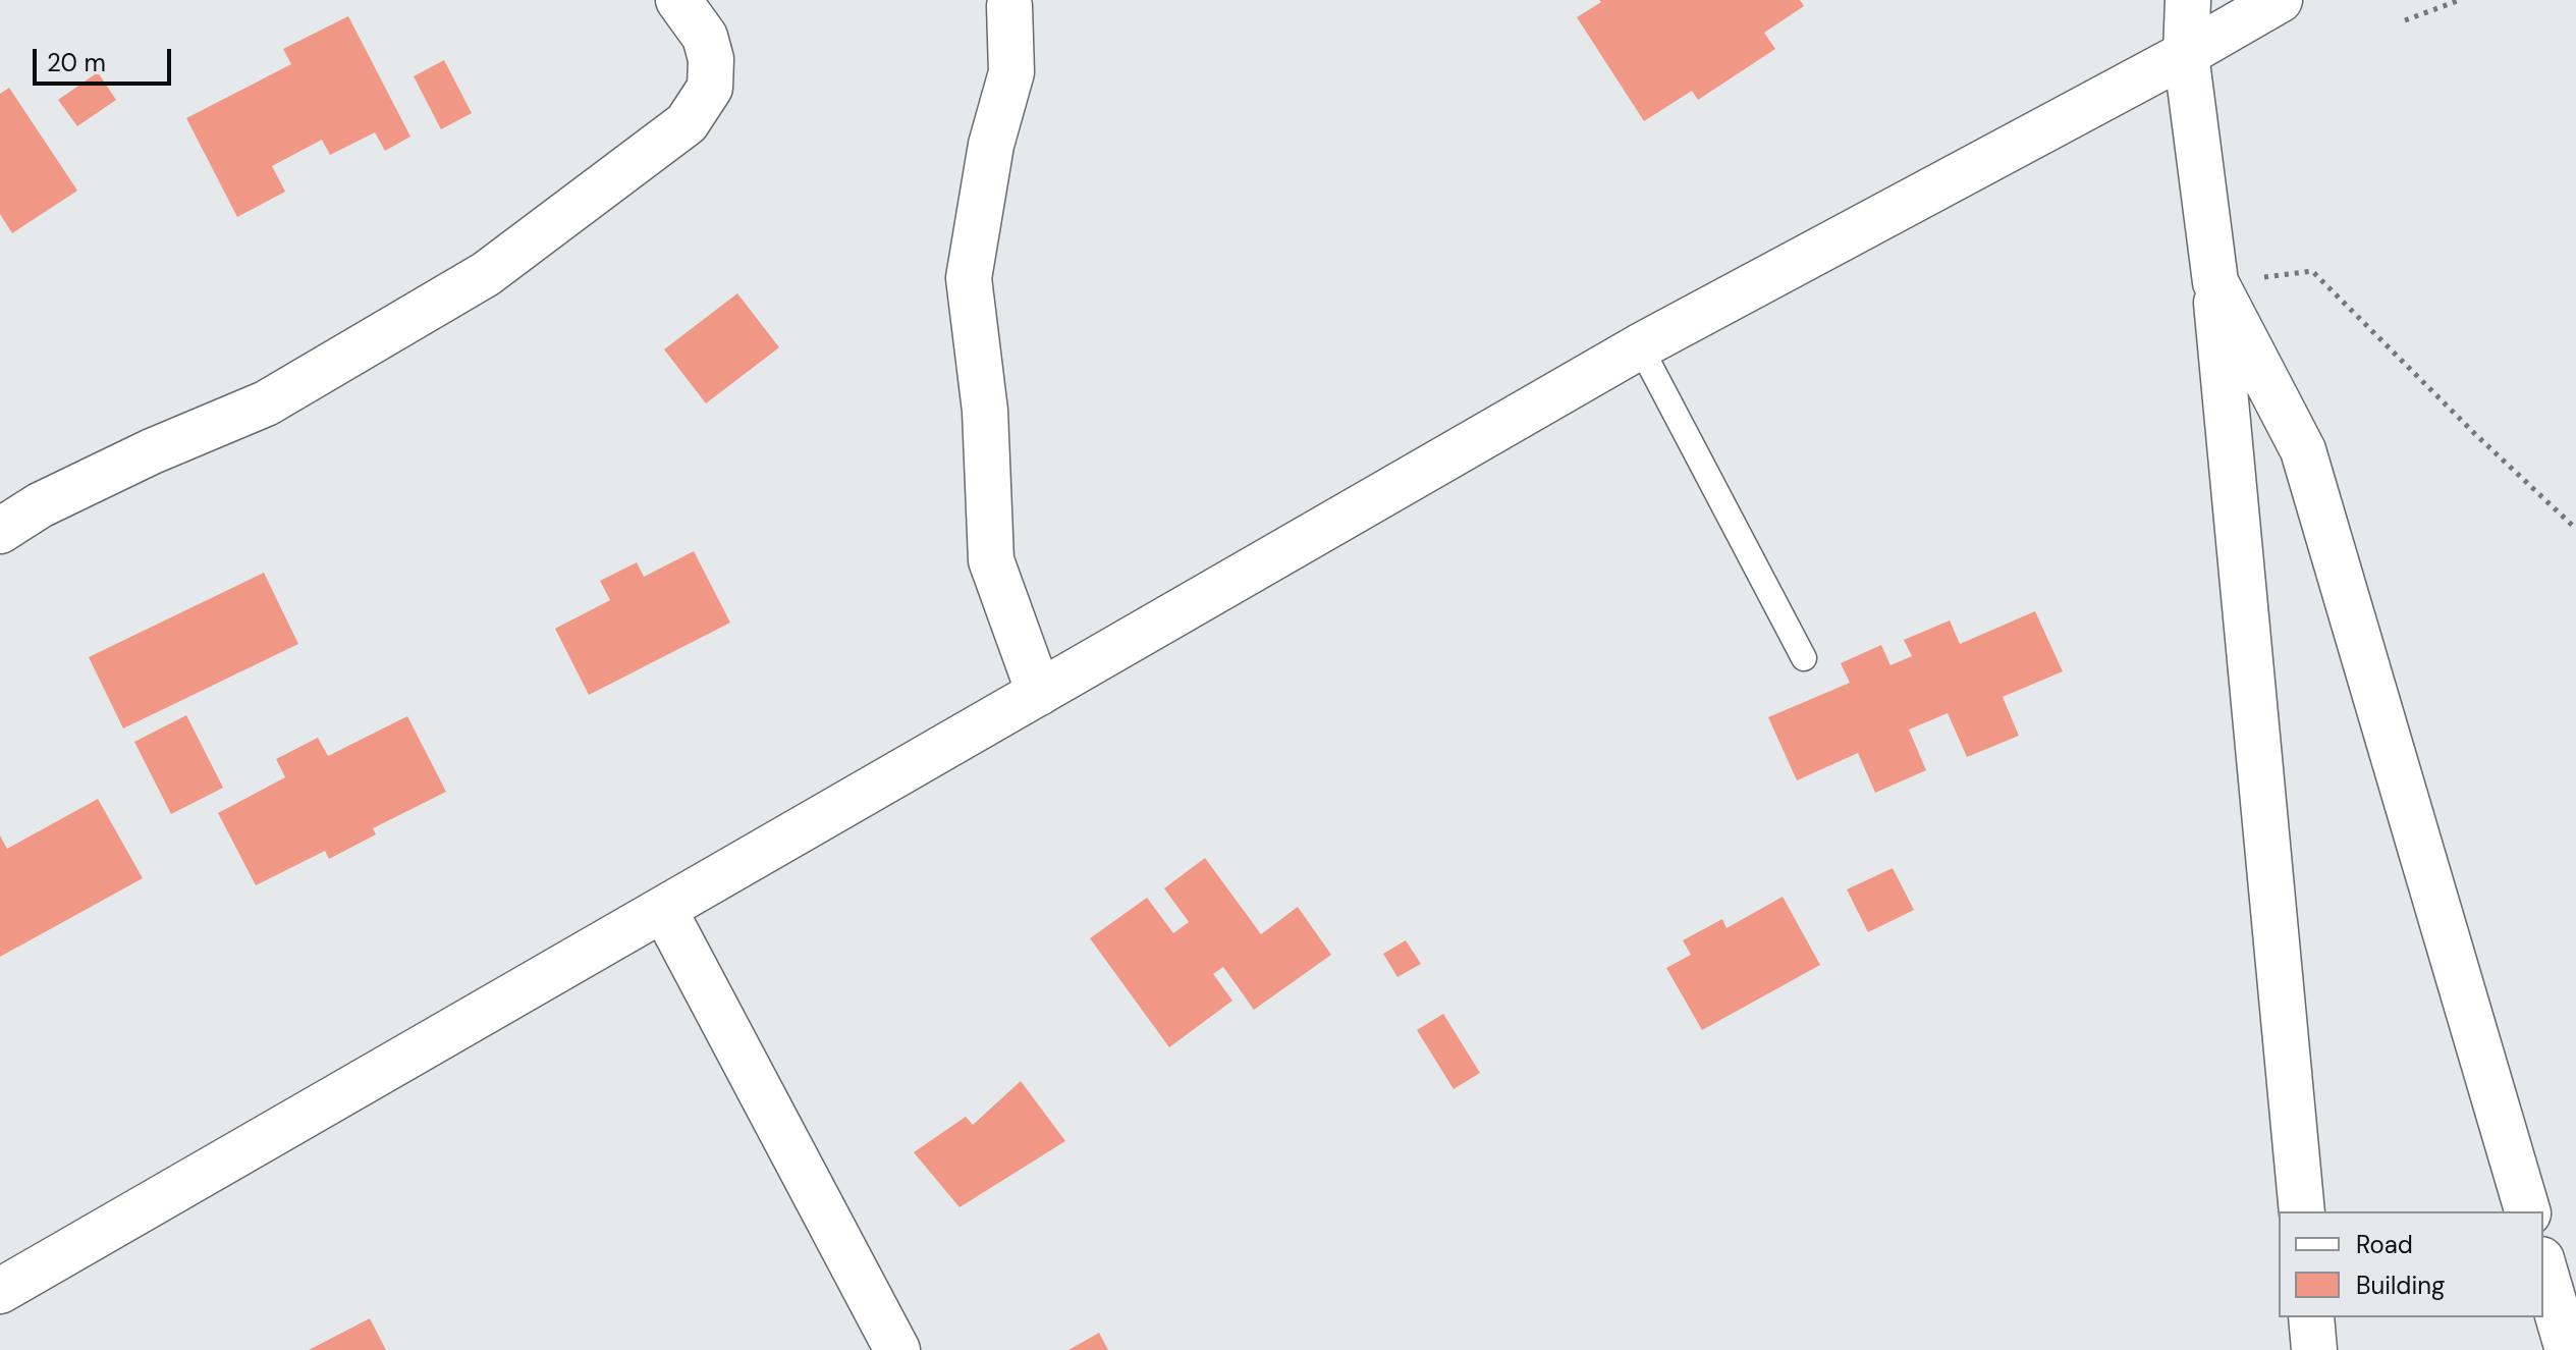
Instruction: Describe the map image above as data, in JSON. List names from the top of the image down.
{
  "legend": ["Road", "Building"],
  "scale_bar": "20 m"
}
